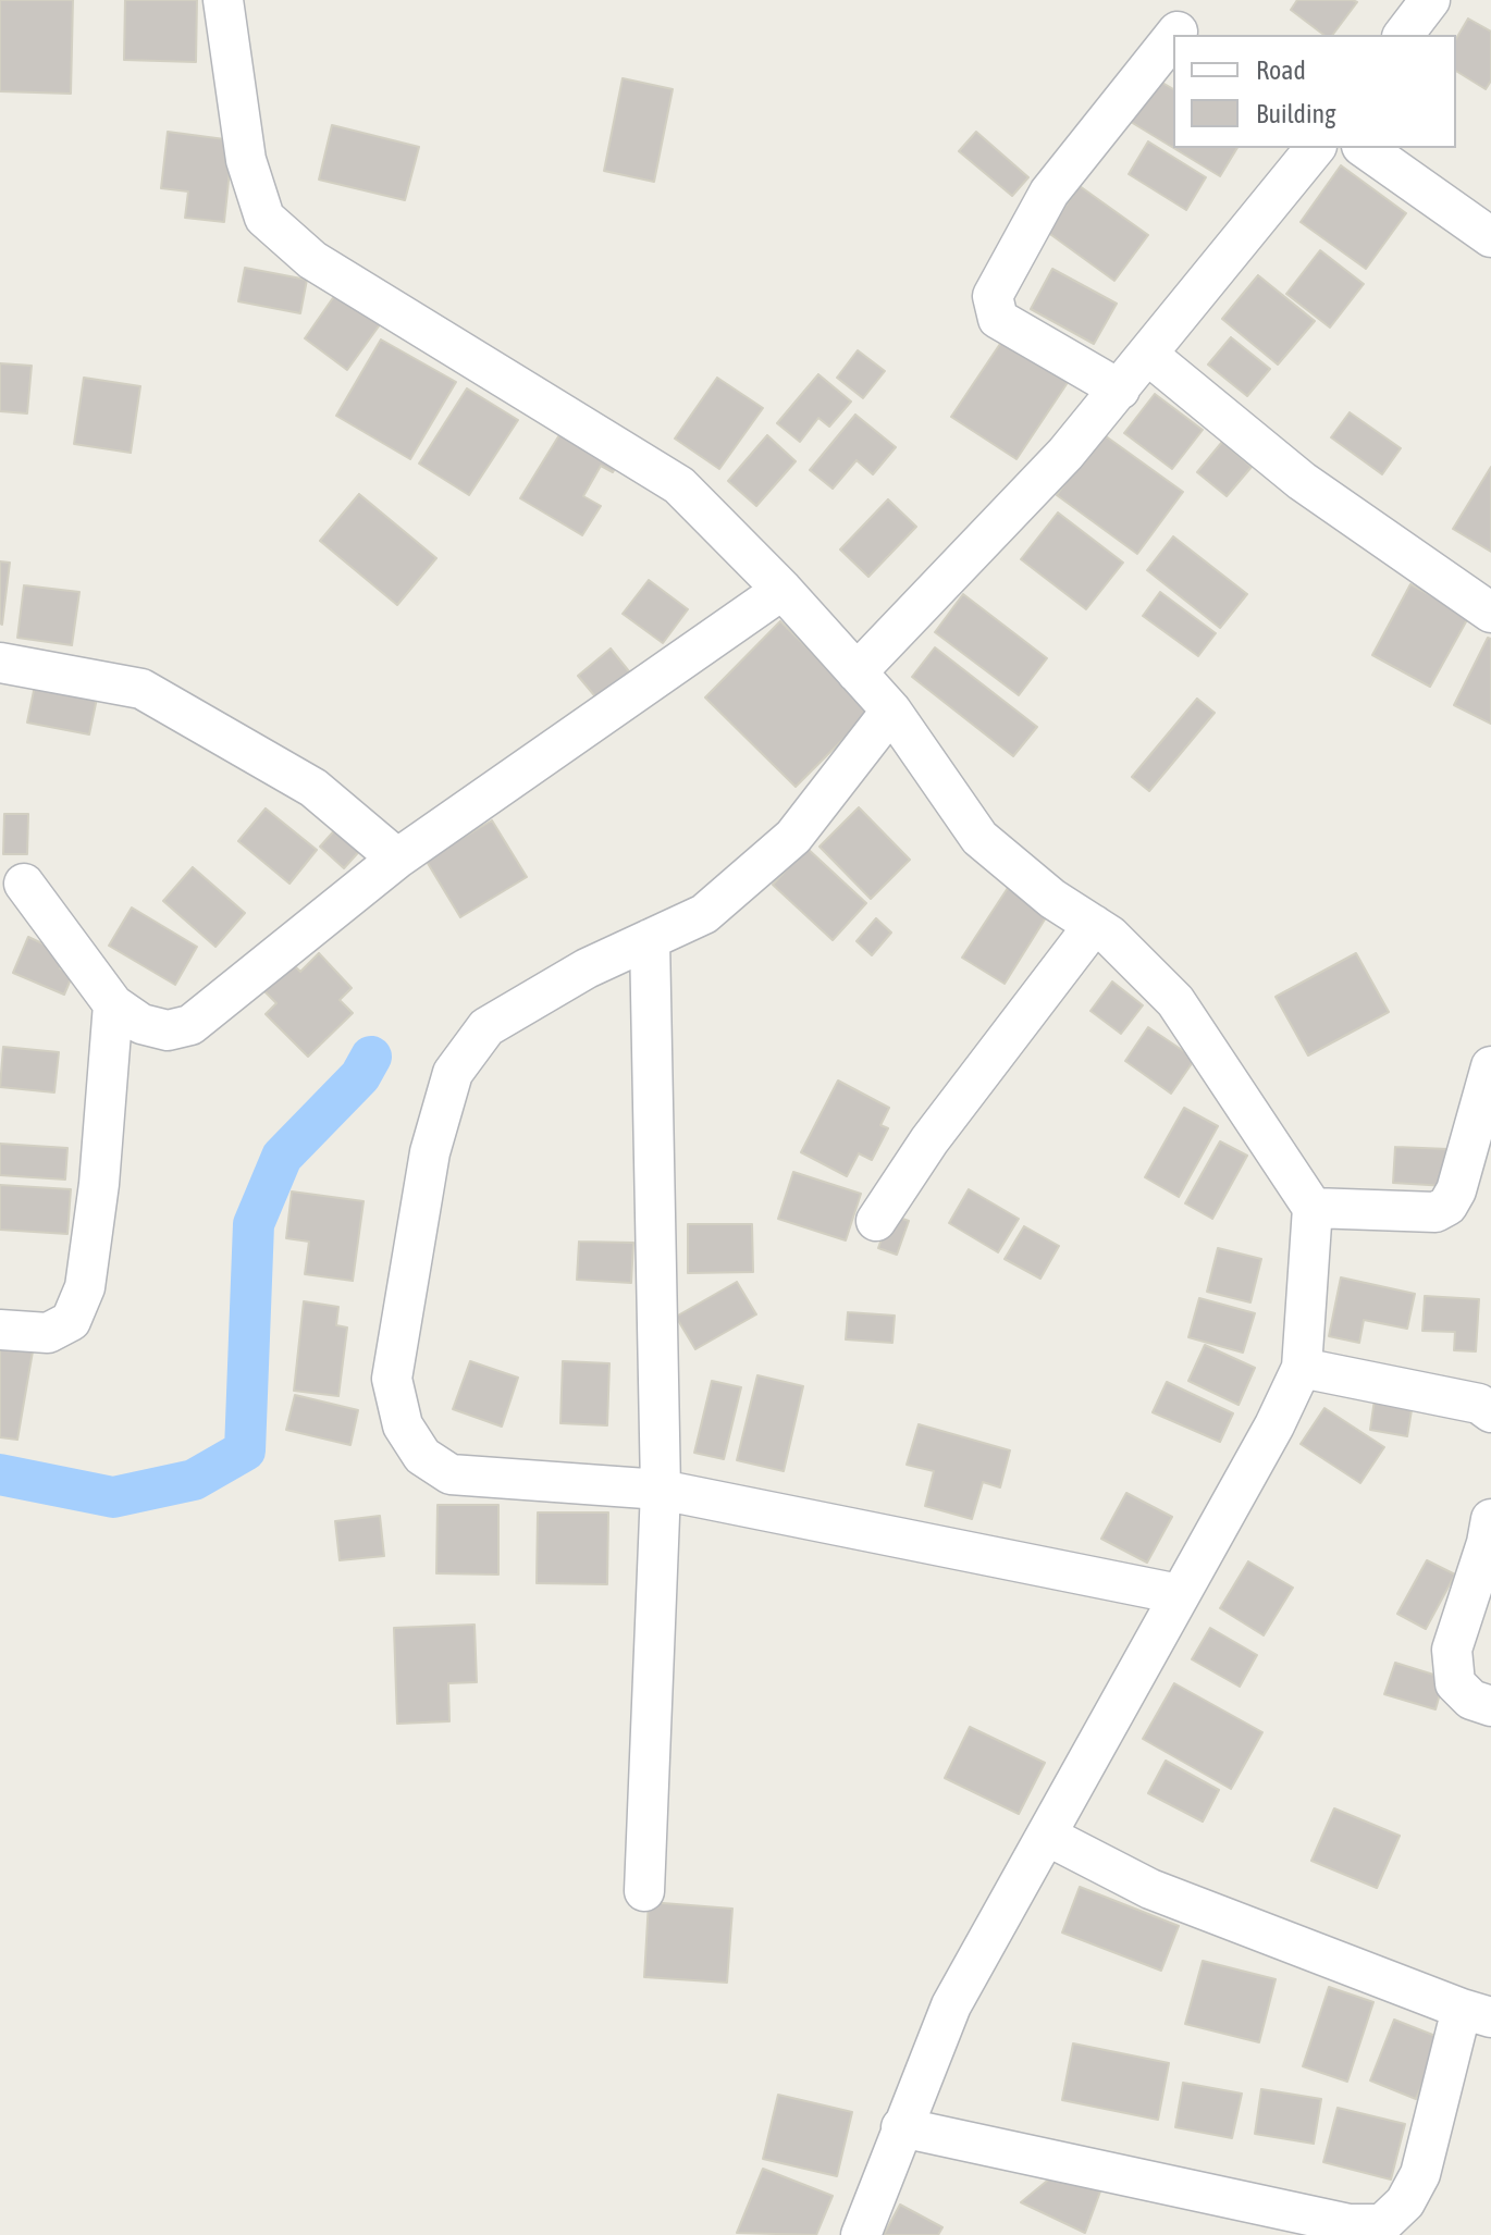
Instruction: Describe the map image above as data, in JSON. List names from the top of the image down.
{
  "legend": ["Road", "Building"]
}
